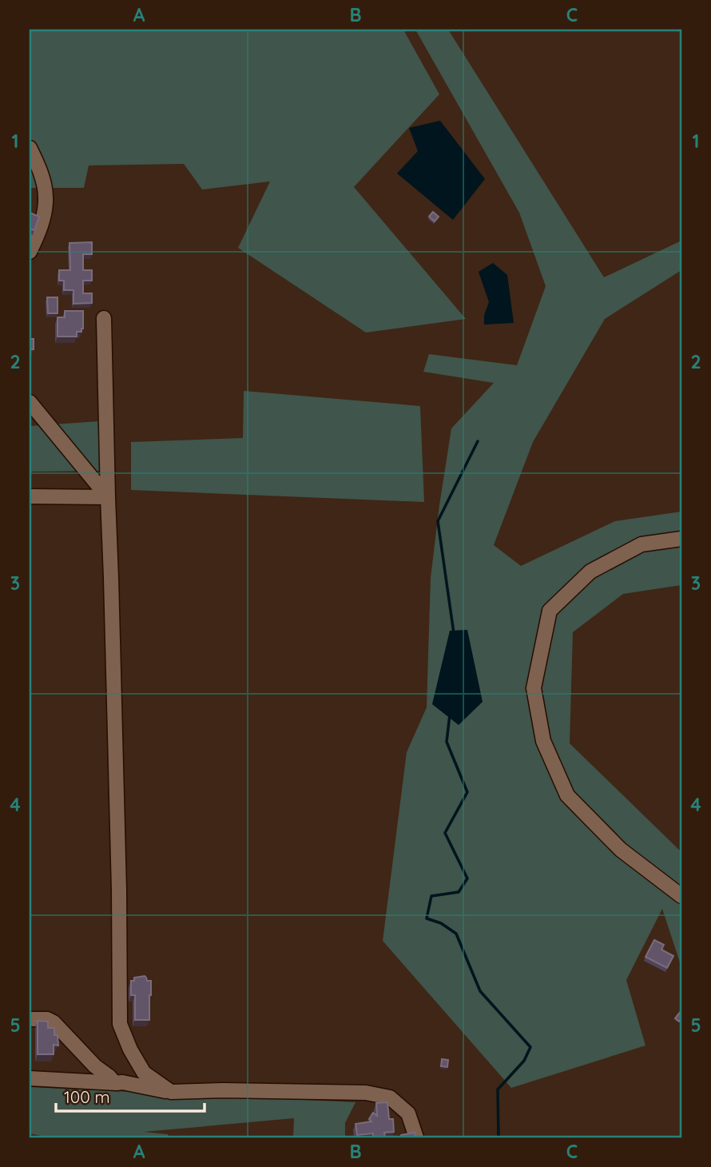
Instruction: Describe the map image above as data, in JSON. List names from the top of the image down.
{
  "scale_bar": "100 m",
  "grid": {
    "columns": ["A", "B", "C"],
    "rows": [
      "1",
      "2",
      "3",
      "4",
      "5"
    ]
  }
}
